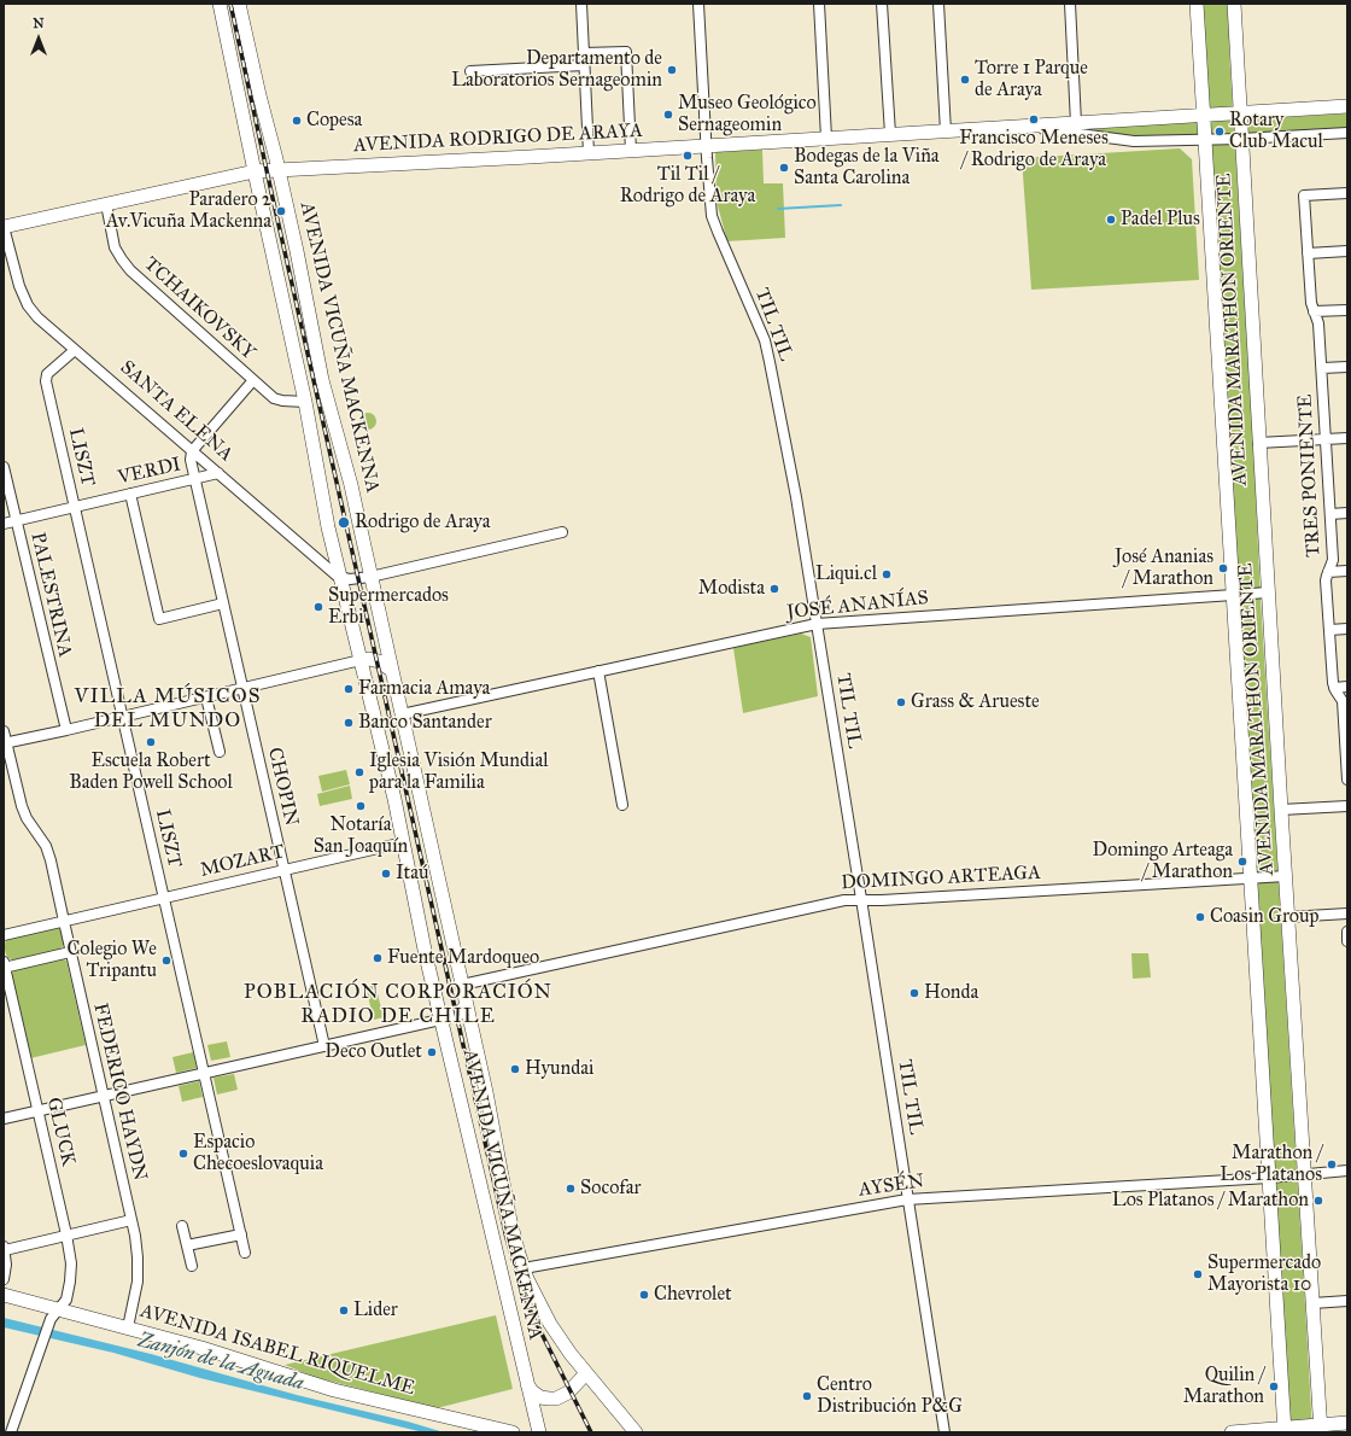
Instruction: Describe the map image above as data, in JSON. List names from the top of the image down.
{
  "streets": {
    "main road": [
      "AVENIDA RODRIGO DE ARAYA",
      "AVENIDA MARATHON ORIENTE",
      "AVENIDA VICUÑA MACKENNA",
      "AVENIDA ISABEL RIQUELME"
    ],
    "street": [
      "TCHAIKOVSKY",
      "TIL TIL",
      "SANTA ELENA",
      "LISZT",
      "VERDI",
      "TRES PONIENTE",
      "PALESTRINA",
      "JOSÉ ANANÍAS",
      "CHOPIN",
      "MOZART",
      "DOMINGO ARTEAGA",
      "FEDERICO HAYDN",
      "GLUCK",
      "AYSÉN"
    ]
  },
  "crossings": [
    ["AVENIDA RODRIGO DE ARAYA", "TCHAIKOVSKY"],
    ["AVENIDA RODRIGO DE ARAYA", "TIL TIL"],
    ["AVENIDA RODRIGO DE ARAYA", "AVENIDA MARATHON ORIENTE"],
    ["AVENIDA RODRIGO DE ARAYA", "AVENIDA VICUÑA MACKENNA"],
    ["AVENIDA RODRIGO DE ARAYA", "SANTA ELENA"],
    ["TCHAIKOVSKY", "AVENIDA VICUÑA MACKENNA"],
    ["TIL TIL", "JOSÉ ANANÍAS"],
    ["TIL TIL", "DOMINGO ARTEAGA"],
    ["TIL TIL", "AYSÉN"],
    ["AVENIDA MARATHON ORIENTE", "JOSÉ ANANÍAS"],
    ["AVENIDA MARATHON ORIENTE", "DOMINGO ARTEAGA"],
    ["AVENIDA MARATHON ORIENTE", "AYSÉN"],
    ["AVENIDA VICUÑA MACKENNA", "SANTA ELENA"],
    ["AVENIDA VICUÑA MACKENNA", "JOSÉ ANANÍAS"],
    ["AVENIDA VICUÑA MACKENNA", "MOZART"],
    ["AVENIDA VICUÑA MACKENNA", "DOMINGO ARTEAGA"],
    ["AVENIDA VICUÑA MACKENNA", "AYSÉN"],
    ["SANTA ELENA", "LISZT"],
    ["SANTA ELENA", "VERDI"],
    ["SANTA ELENA", "CHOPIN"],
    ["LISZT", "VERDI"],
    ["LISZT", "MOZART"],
    ["VERDI", "PALESTRINA"],
    ["VERDI", "CHOPIN"],
    ["CHOPIN", "MOZART"],
    ["MOZART", "FEDERICO HAYDN"],
    ["FEDERICO HAYDN", "AVENIDA ISABEL RIQUELME"],
    ["GLUCK", "AVENIDA ISABEL RIQUELME"]
  ],
  "districts": ["VILLA MÚSICOS DEL MUNDO", "POBLACIÓN CORPORACIÓN RADIO DE CHILE"],
  "water": ["Zanjón de la Aguada"],
  "places": [
    "Departamento de Laboratorios Sernageomin",
    "Torre 1 Parque de Araya",
    "Museo Geológico Sernageomin",
    "Francisco Meneses / Rodrigo de Araya",
    "Copesa",
    "Rotary Club Macul",
    "Til Til / Rodrigo de Araya",
    "Bodegas de la Viña Santa Carolina",
    "Paradero 2 Av.Vicuña Mackenna",
    "Padel Plus",
    "Rodrigo de Araya",
    "José Ananias / Marathon",
    "Liqui.cl",
    "Modista",
    "Supermercados Erbi",
    "Farmacia Amaya",
    "Grass & Arueste",
    "Banco Santander",
    "Escuela Robert Baden Powell School",
    "Iglesia Visión Mundial para la Familia",
    "Notaría San Joaquín",
    "Domingo Arteaga / Marathon",
    "Itaú",
    "Coasin Group",
    "Fuente Mardoqueo",
    "Colegio We Tripantu",
    "Honda",
    "Deco Outlet",
    "Hyundai",
    "Espacio Checoeslovaquia",
    "Marathon / Los Platanos",
    "Socofar",
    "Los Platanos / Marathon",
    "Supermercado Mayorista 10",
    "Chevrolet",
    "Lider",
    "Quilin / Marathon",
    "Centro Distribución P&G"
  ],
  "north": "top"
}
